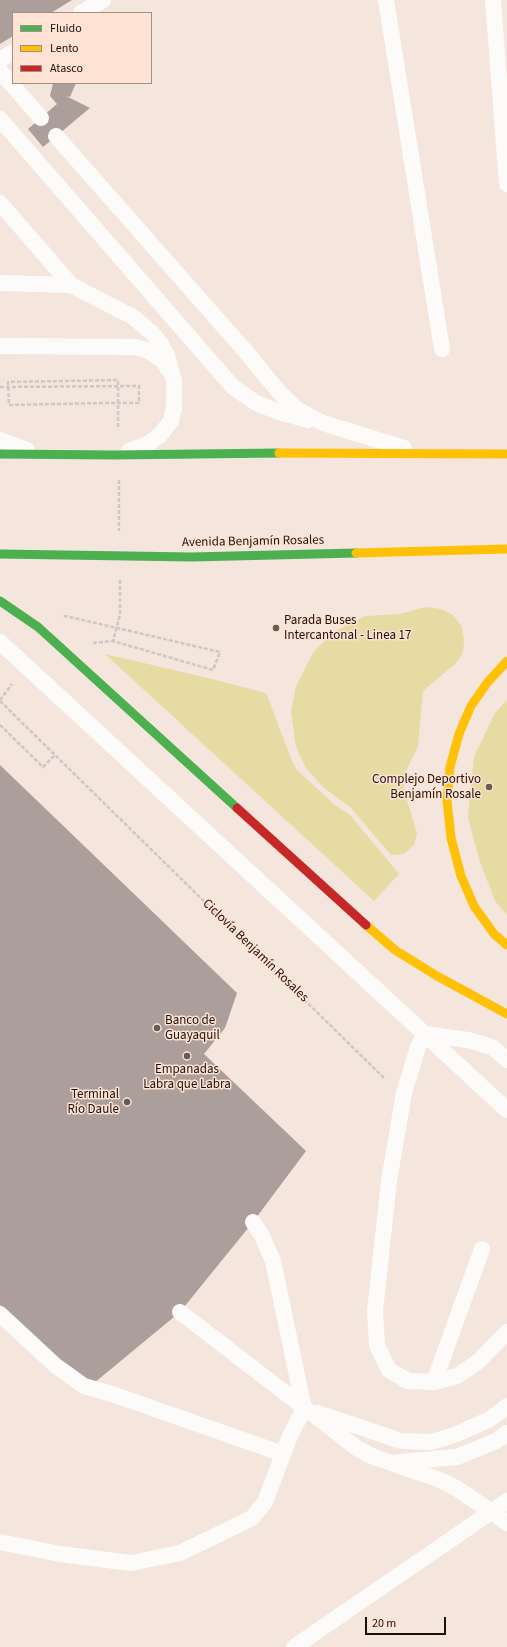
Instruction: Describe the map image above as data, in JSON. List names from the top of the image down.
{
  "streets": {
    "main road": ["Avenida Benjamín Rosales"],
    "path": ["Ciclovía Benjamín Rosales"]
  },
  "places": [
    "Parada Buses Intercantonal - Linea 17",
    "Complejo Deportivo Benjamín Rosale",
    "Banco de Guayaquil",
    "Empanadas Labra que Labra",
    "Terminal Río Daule"
  ],
  "legend": ["Fluido", "Lento", "Atasco"],
  "scale_bar": "20 m"
}
